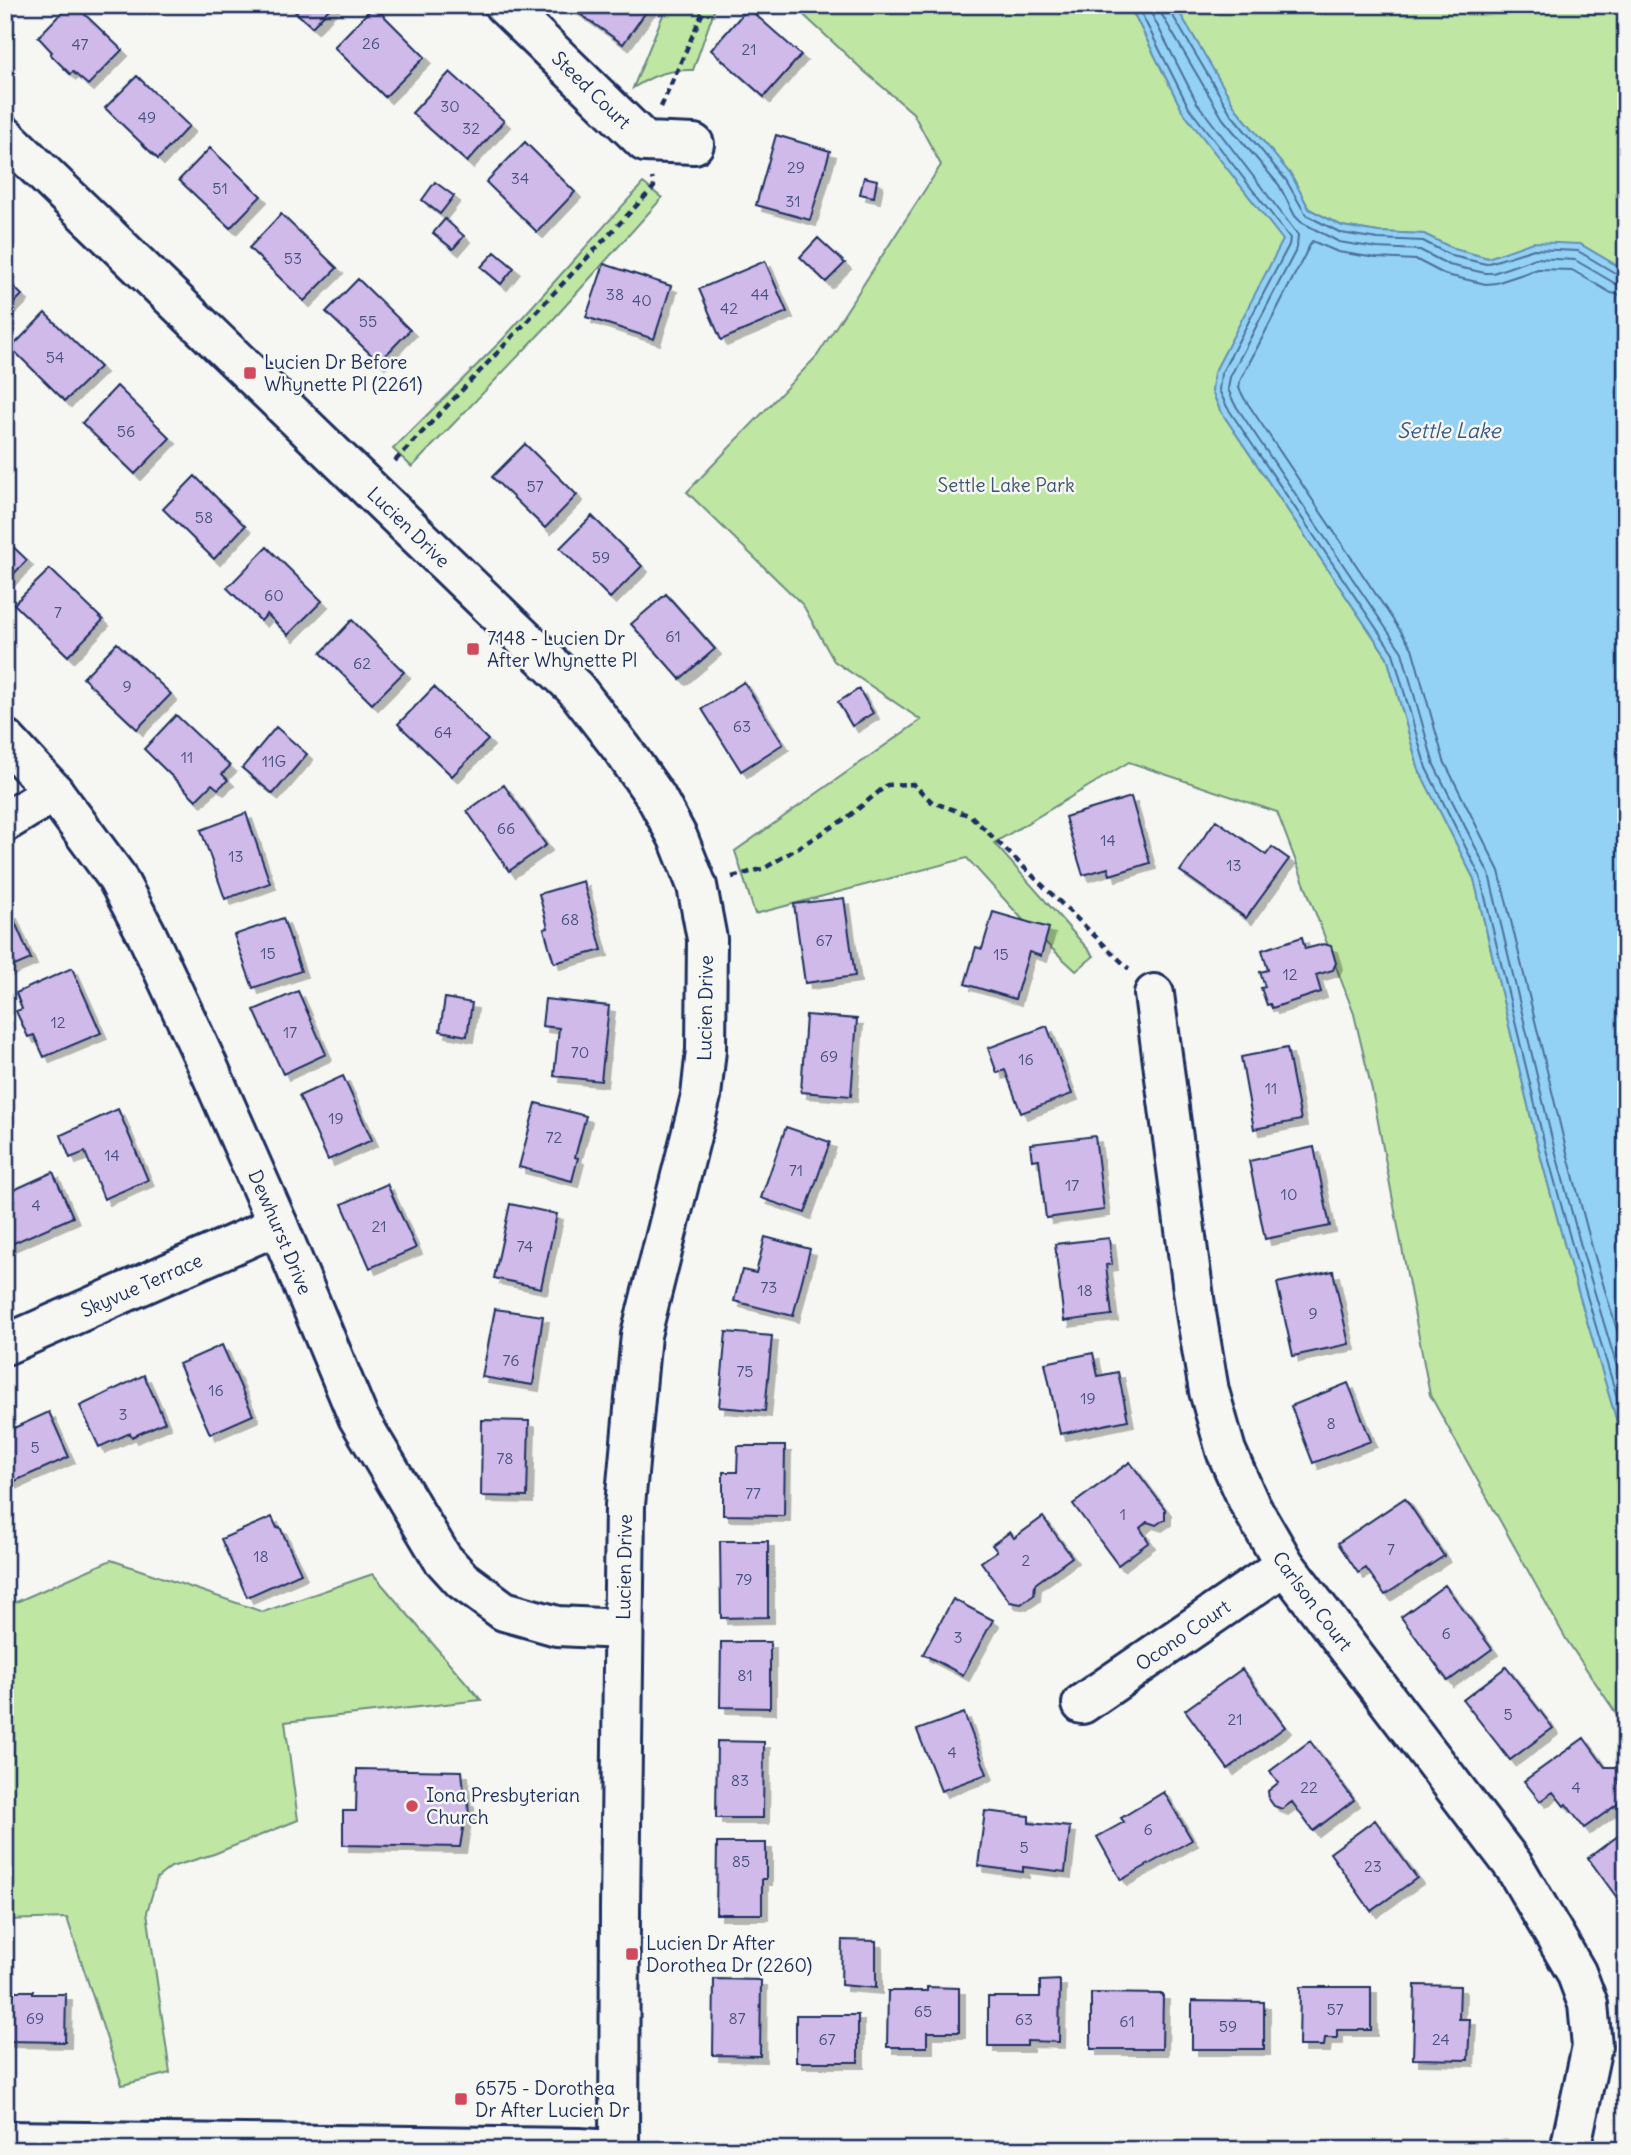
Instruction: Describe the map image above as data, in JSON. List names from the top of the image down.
{
  "streets": {
    "street": [
      "Steed Court",
      "Lucien Drive",
      "Dewhurst Drive",
      "Skyvue Terrace",
      "Carlson Court",
      "Ocono Court"
    ]
  },
  "crossings": [
    ["Lucien Drive", "Dewhurst Drive"],
    ["Dewhurst Drive", "Skyvue Terrace"],
    ["Carlson Court", "Ocono Court"]
  ],
  "water": ["Settle Lake"],
  "parks": ["Settle Lake Park"],
  "places": {
    "transit": [
      "Lucien Dr Before Whynette Pl (2261)",
      "7148 - Lucien Dr After Whynette Pl",
      "Lucien Dr After Dorothea Dr (2260)",
      "6575 - Dorothea Dr After Lucien Dr"
    ],
    "other": ["Iona Presbyterian Church"]
  },
  "house_numbers": [
    "26",
    "47",
    "21",
    "30",
    "49",
    "32",
    "29",
    "34",
    "51",
    "31",
    "53",
    "38",
    "44",
    "40",
    "42",
    "55",
    "54",
    "56",
    "57",
    "58",
    "59",
    "60",
    "7",
    "61",
    "62",
    "9",
    "63",
    "64",
    "11",
    "11G",
    "66",
    "14",
    "13",
    "13",
    "68",
    "67",
    "15",
    "15",
    "12",
    "12",
    "17",
    "70",
    "69",
    "16",
    "11",
    "19",
    "72",
    "14",
    "71",
    "17",
    "10",
    "4",
    "21",
    "74",
    "73",
    "18",
    "9",
    "76",
    "75",
    "16",
    "19",
    "3",
    "8",
    "5",
    "78",
    "77",
    "1",
    "7",
    "18",
    "2",
    "79",
    "6",
    "3",
    "81",
    "5",
    "21",
    "4",
    "83",
    "22",
    "4",
    "6",
    "5",
    "85",
    "23",
    "57",
    "65",
    "69",
    "87",
    "63",
    "61",
    "59",
    "67",
    "24"
  ]
}
